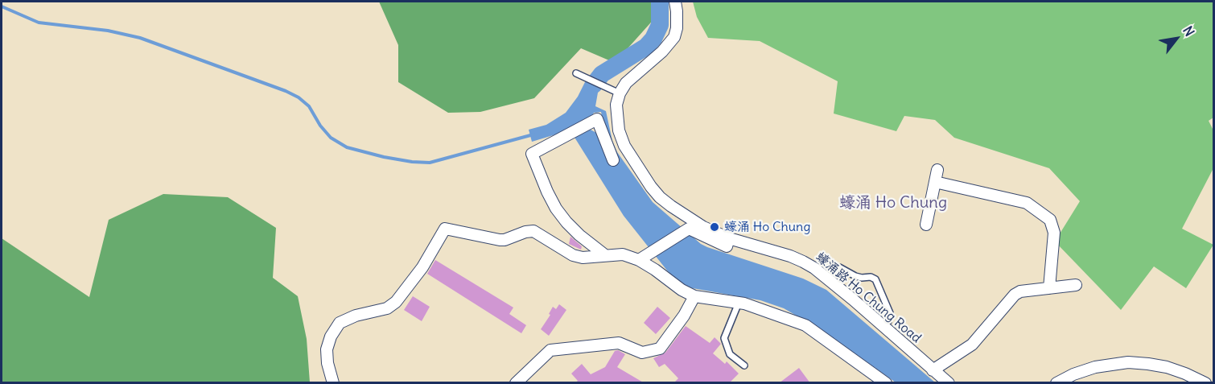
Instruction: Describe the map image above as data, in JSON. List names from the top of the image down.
{
  "streets": {
    "street": ["蠔涌路 Ho Chung Road"]
  },
  "districts": ["蠔涌 Ho Chung"],
  "places": ["蠔涌 Ho Chung"],
  "north": "top right"
}
